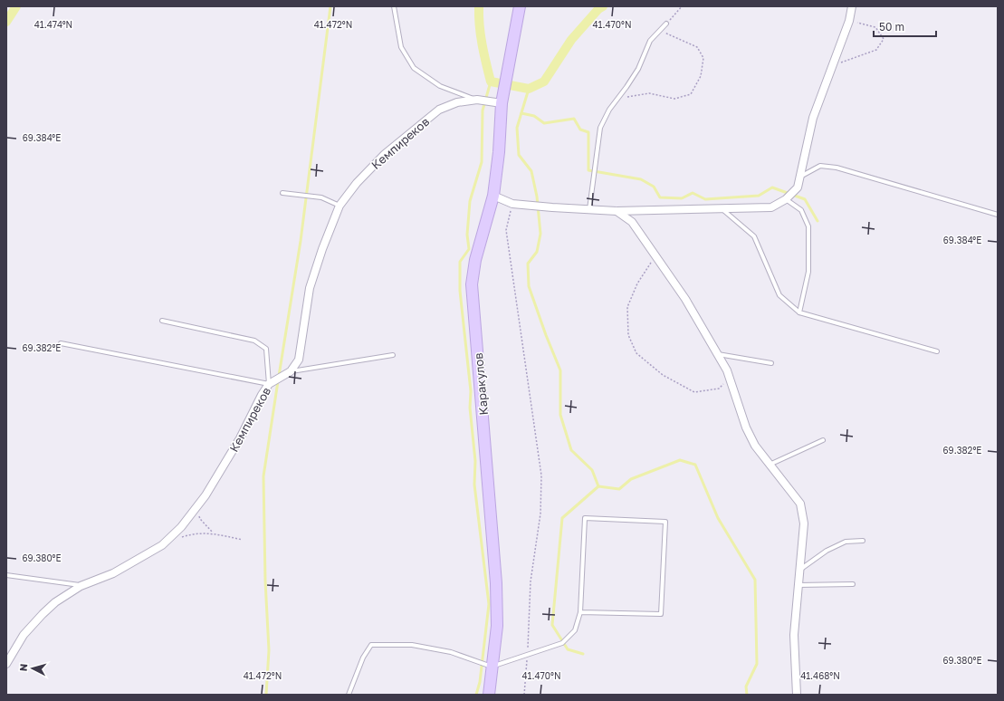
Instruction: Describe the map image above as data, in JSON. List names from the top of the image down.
{
  "streets": {
    "main road": ["Каракулов"],
    "street": ["Кемпиреков"]
  },
  "crossings": [
    ["Кемпиреков", "Каракулов"]
  ],
  "scale_bar": "50 m",
  "north": "left",
  "coordinates": [
    "41.474°N",
    "41.472°N",
    "41.470°N",
    "69.384°E",
    "69.382°E",
    "69.380°E",
    "41.468°N"
  ]
}
